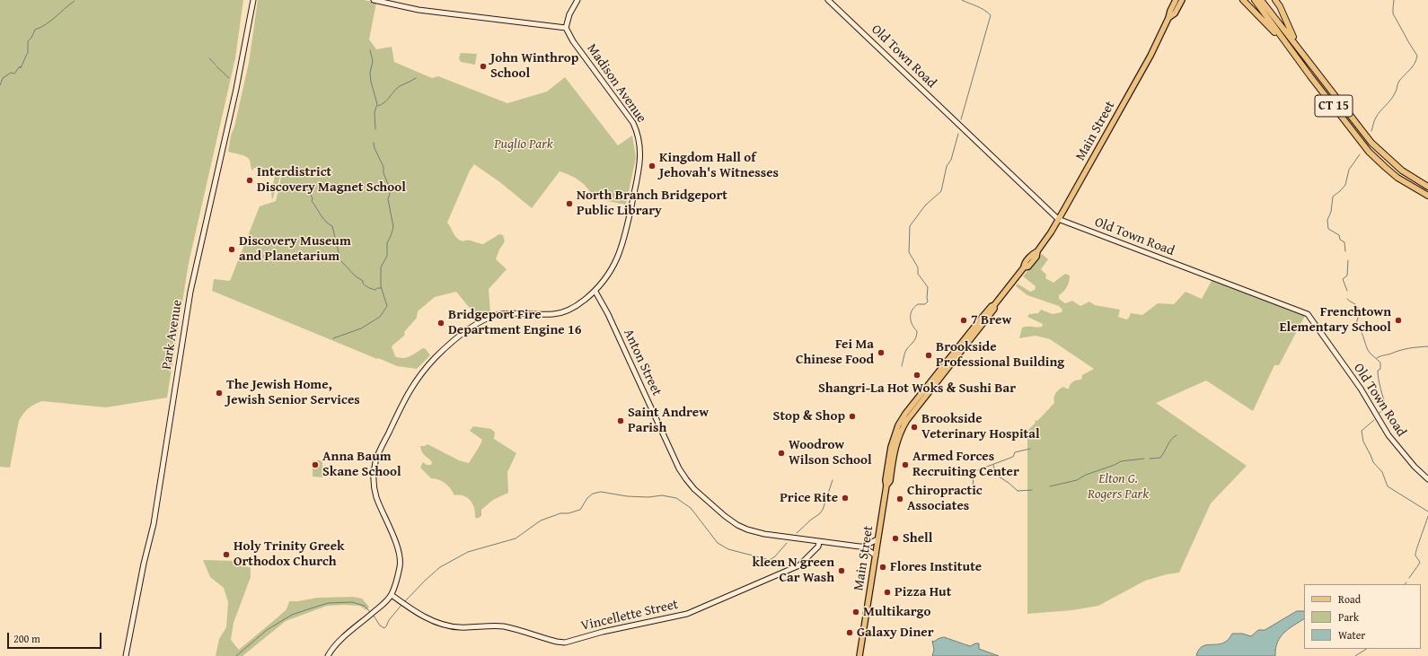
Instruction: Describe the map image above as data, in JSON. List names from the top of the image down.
{
  "streets": {
    "highway": ["CT 15"],
    "main road": [
      "Old Town Road",
      "Madison Avenue",
      "Main Street",
      "Park Avenue",
      "Anton Street",
      "Vincellette Street"
    ]
  },
  "crossings": [
    ["Old Town Road", "Main Street"],
    ["Madison Avenue", "Anton Street"],
    ["Madison Avenue", "Vincellette Street"],
    ["Anton Street", "Vincellette Street"]
  ],
  "parks": ["Puglio Park", "Elton G. Rogers Park"],
  "places": [
    "John Winthrop School",
    "Kingdom Hall of Jehovah's Witnesses",
    "Interdistrict Discovery Magnet School",
    "North Branch Bridgeport Public Library",
    "Discovery Museum and Planetarium",
    "7 Brew",
    "Frenchtown Elementary School",
    "Bridgeport Fire Department Engine 16",
    "Fei Ma Chinese Food",
    "Brookside Professional Building",
    "Shangri-La Hot Woks & Sushi Bar",
    "The Jewish Home, Jewish Senior Services",
    "Stop & Shop",
    "Saint Andrew Parish",
    "Brookside Veterinary Hospital",
    "Woodrow Wilson School",
    "Anna Baum Skane School",
    "Armed Forces Recruiting Center",
    "Price Rite",
    "Chiropractic Associates",
    "Shell",
    "Holy Trinity Greek Orthodox Church",
    "Flores Institute",
    "kleen N green Car Wash",
    "Pizza Hut",
    "Multikargo",
    "Galaxy Diner"
  ],
  "legend": ["Road", "Park", "Water"],
  "scale_bar": "200 m"
}
